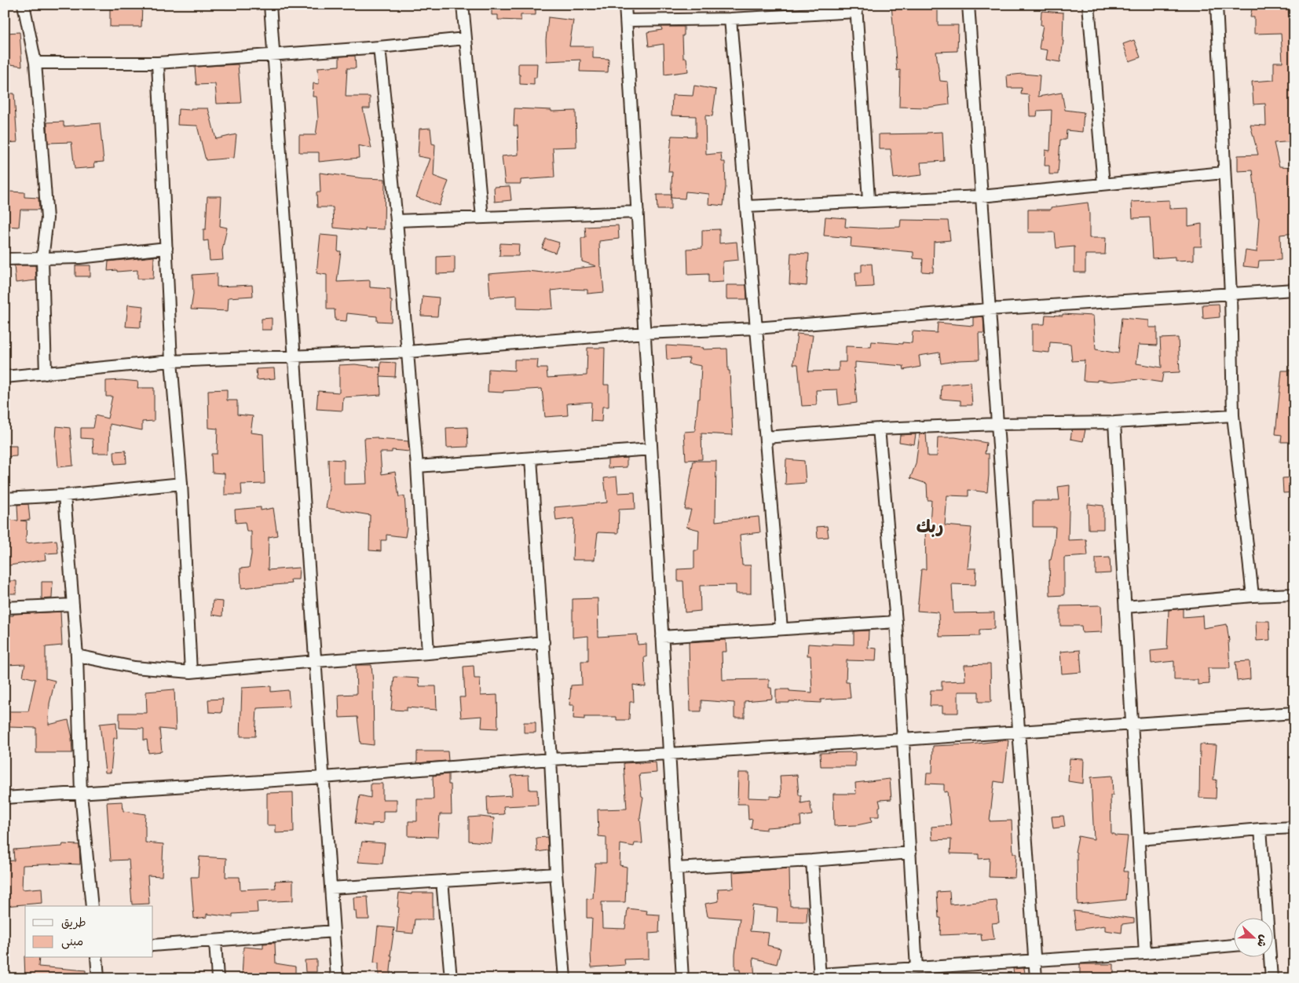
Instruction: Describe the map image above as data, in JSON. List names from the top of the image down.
{
  "districts": ["ربك"],
  "legend": ["طريق", "مبنى"],
  "north": "right"
}
